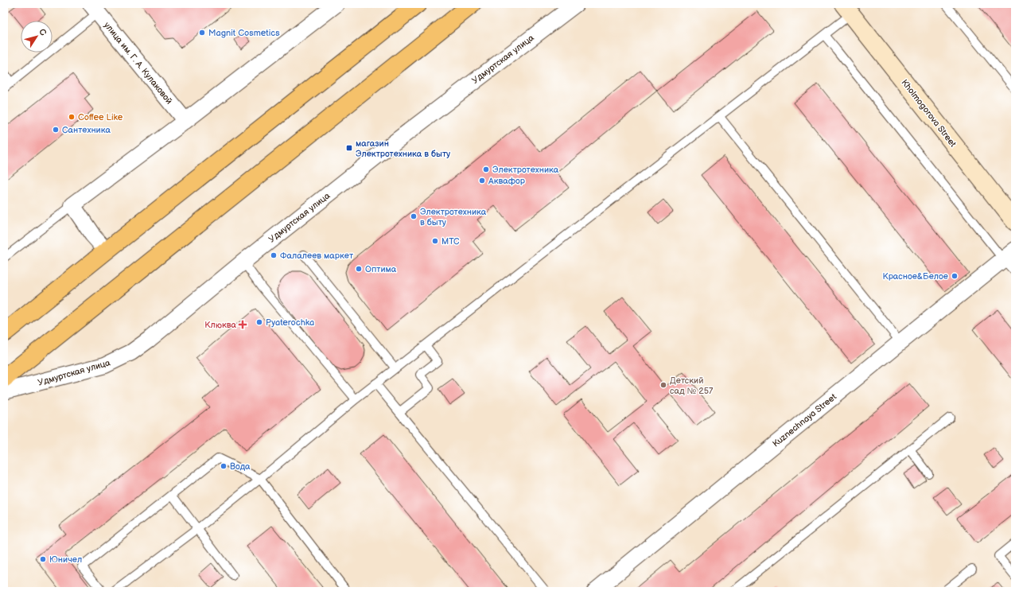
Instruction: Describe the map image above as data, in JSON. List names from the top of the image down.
{
  "streets": {
    "street": [
      "Удмуртская улица",
      "улица им. Г. А. Кулаковой",
      "Kholmogorova Street",
      "Kuznechnaya Street"
    ]
  },
  "places": {
    "other": [
      "Magnit Cosmetics",
      "Coffee Like",
      "Сантехника",
      "Электротехника",
      "Аквафор",
      "Электротехника в быту",
      "МТС",
      "Фалалеев маркет",
      "Оптима",
      "Красное&Белое",
      "Pyaterochka",
      "Детский сад № 257",
      "Вода",
      "Юничел"
    ],
    "transit": ["магазин Электротехника в быту"],
    "health": ["Клюква"]
  },
  "north": "top right"
}
